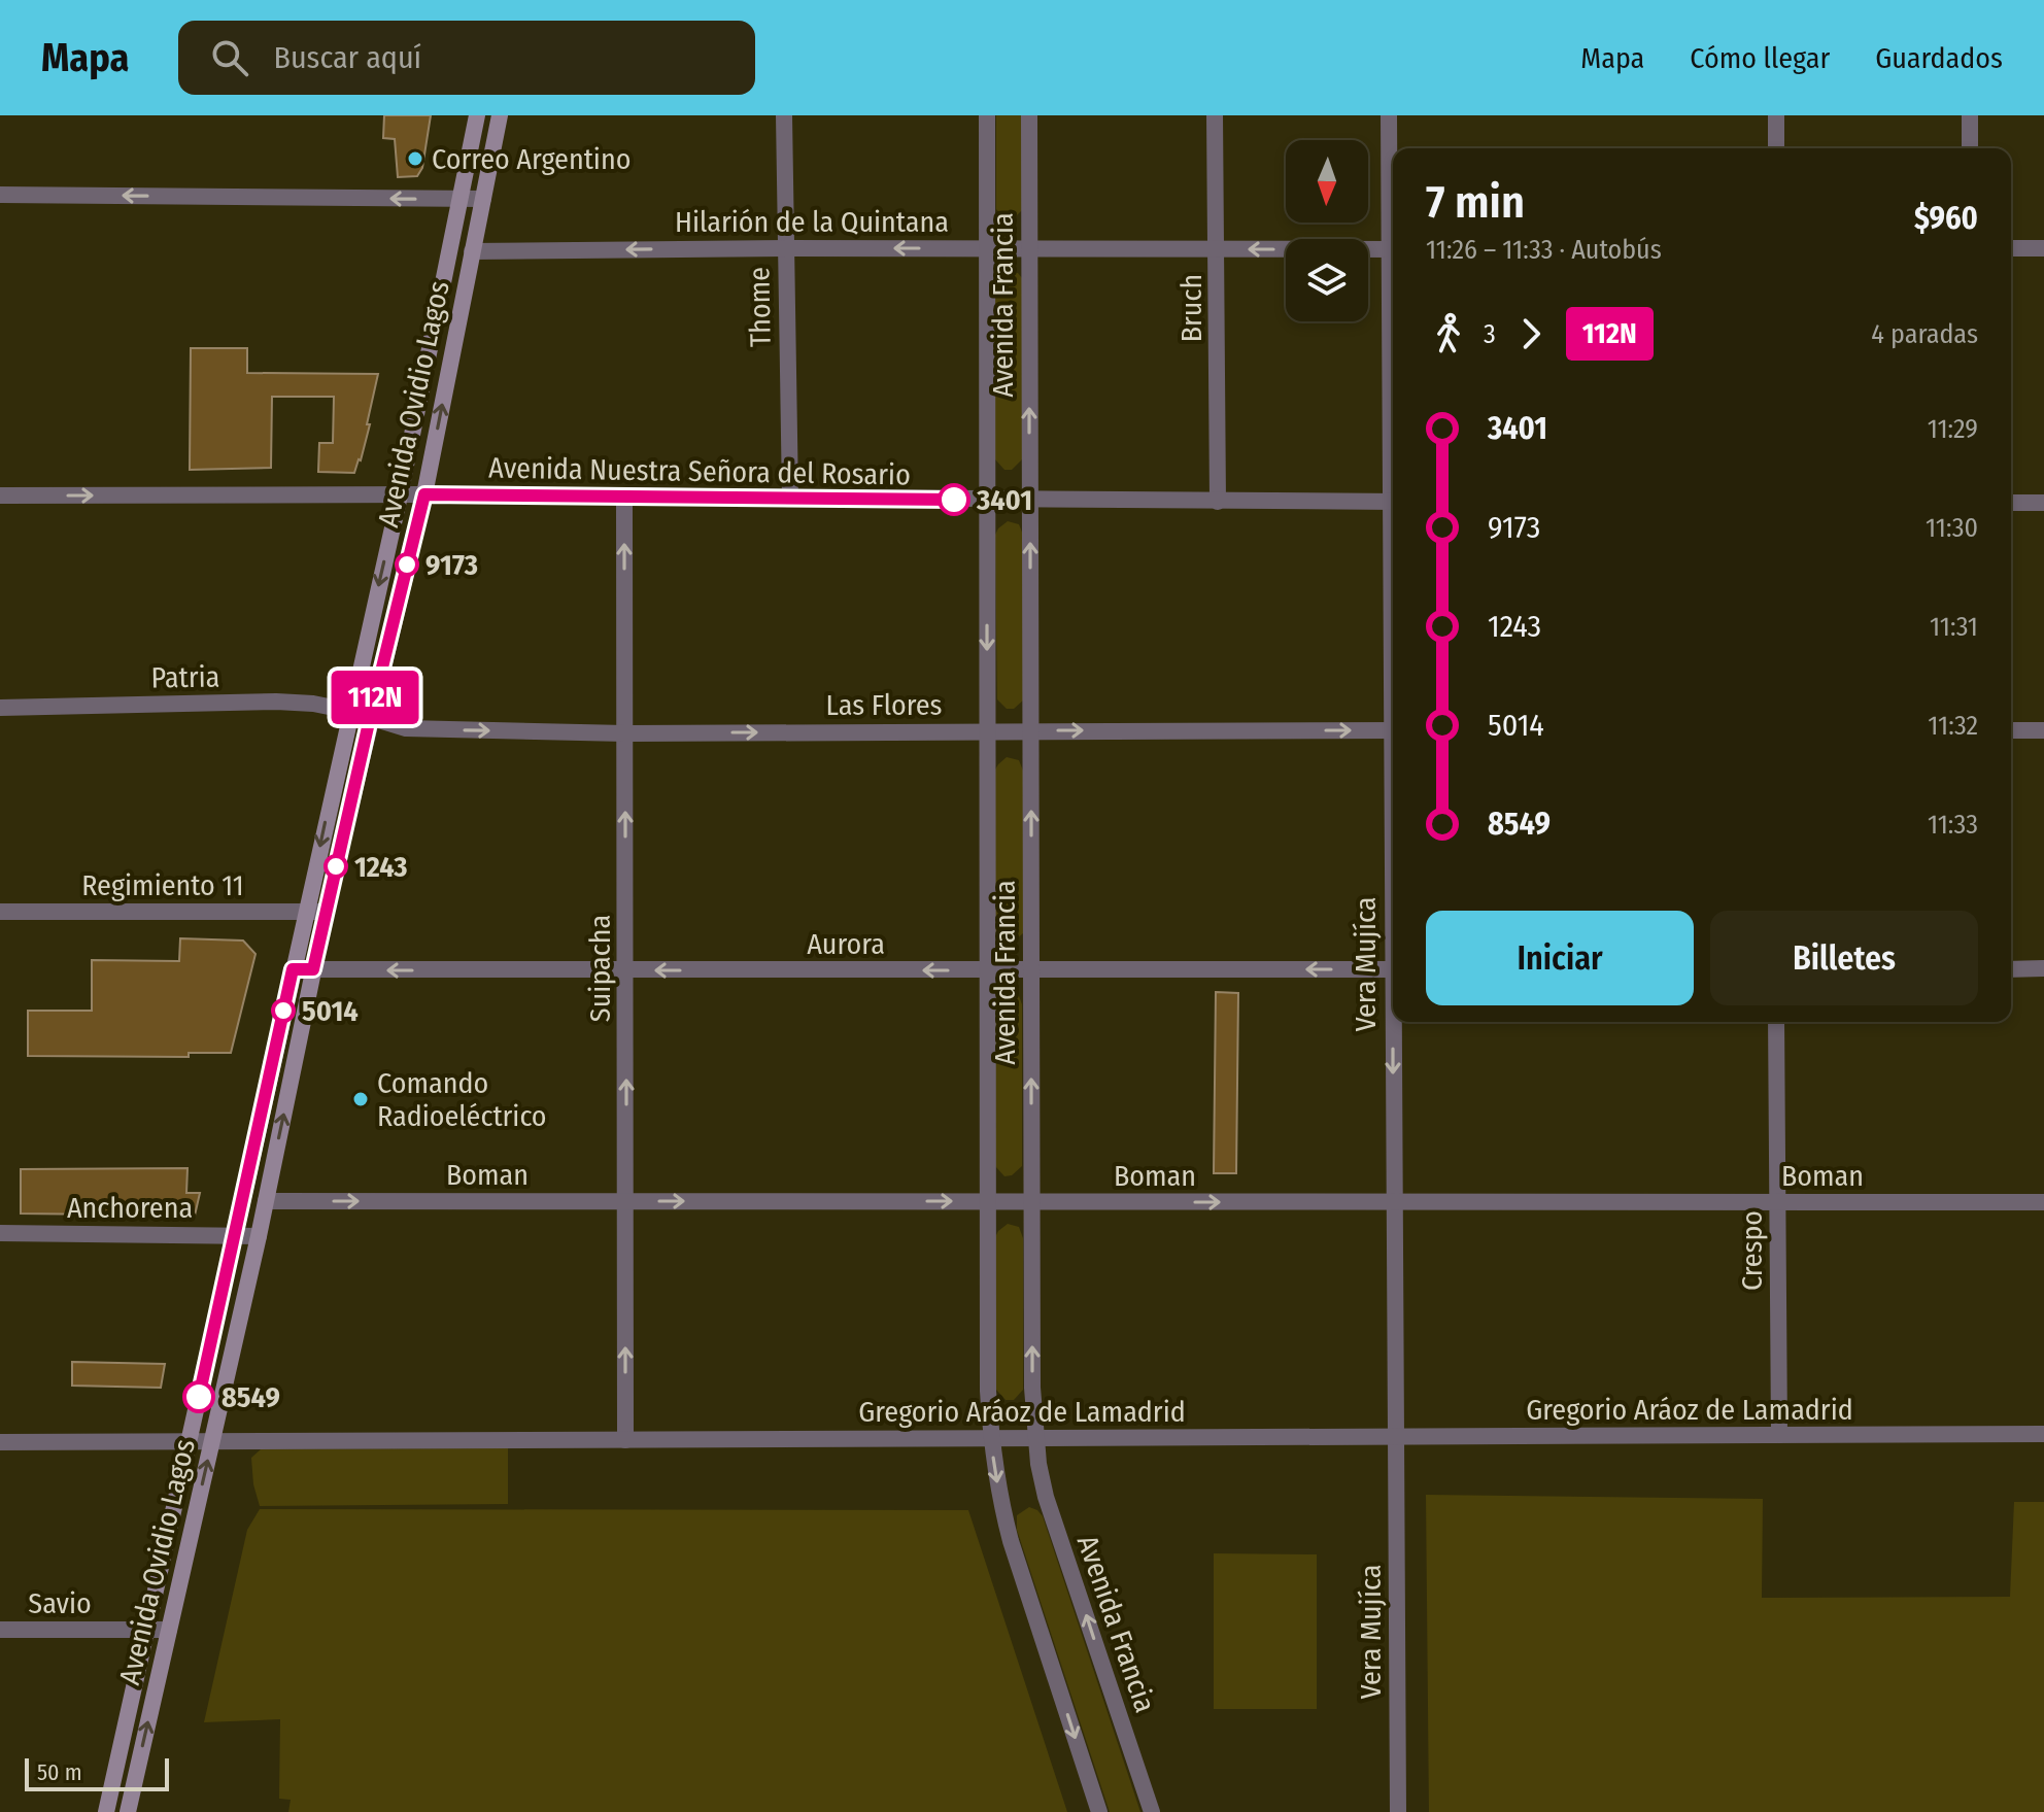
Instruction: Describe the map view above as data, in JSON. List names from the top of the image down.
{
  "streets": {
    "main road": ["Avenida Ovidio Lagos"],
    "street": [
      "Hilarión de la Quintana",
      "Avenida Francia",
      "Thome",
      "Bruch",
      "Avenida Nuestra Señora del Rosario",
      "Patria",
      "Las Flores",
      "Regimiento 11",
      "Aurora",
      "Vera Mujíca",
      "Suipacha",
      "Boman",
      "Anchorena",
      "Crespo",
      "Gregorio Aráoz de Lamadrid",
      "Savio"
    ]
  },
  "crossings": [
    ["Hilarión de la Quintana", "Avenida Francia"],
    ["Hilarión de la Quintana", "Thome"],
    ["Hilarión de la Quintana", "Bruch"],
    ["Hilarión de la Quintana", "Avenida Ovidio Lagos"],
    ["Avenida Francia", "Avenida Nuestra Señora del Rosario"],
    ["Avenida Francia", "Las Flores"],
    ["Avenida Francia", "Aurora"],
    ["Avenida Francia", "Boman"],
    ["Avenida Francia", "Gregorio Aráoz de Lamadrid"],
    ["Thome", "Avenida Nuestra Señora del Rosario"],
    ["Bruch", "Avenida Nuestra Señora del Rosario"],
    ["Avenida Ovidio Lagos", "Avenida Nuestra Señora del Rosario"],
    ["Avenida Ovidio Lagos", "Patria"],
    ["Avenida Ovidio Lagos", "Las Flores"],
    ["Avenida Ovidio Lagos", "Regimiento 11"],
    ["Avenida Ovidio Lagos", "Aurora"],
    ["Avenida Ovidio Lagos", "Boman"],
    ["Avenida Ovidio Lagos", "Anchorena"],
    ["Avenida Ovidio Lagos", "Gregorio Aráoz de Lamadrid"],
    ["Avenida Ovidio Lagos", "Savio"],
    ["Avenida Nuestra Señora del Rosario", "Suipacha"],
    ["Patria", "Las Flores"],
    ["Las Flores", "Suipacha"],
    ["Aurora", "Suipacha"],
    ["Vera Mujíca", "Boman"],
    ["Vera Mujíca", "Gregorio Aráoz de Lamadrid"],
    ["Suipacha", "Boman"],
    ["Suipacha", "Gregorio Aráoz de Lamadrid"],
    ["Boman", "Crespo"],
    ["Crespo", "Gregorio Aráoz de Lamadrid"]
  ],
  "one_way": [
    "Hilarión de la Quintana",
    "Las Flores",
    "Aurora",
    "Suipacha",
    "Boman"
  ],
  "places": [
    "Correo Argentino",
    "3401",
    "9173",
    "1243",
    "5014",
    "Comando Radioeléctrico",
    "8549"
  ],
  "lines": ["bus line 112N"],
  "scale_bar": "50 m",
  "north": "bottom",
  "page": {
    "header": "Mapa",
    "search": "Buscar aquí",
    "nav": ["Mapa", "Cómo llegar", "Guardados"],
    "on_map": "112N",
    "heading": ["7 min", "11:26 – 11:33 · Autobús", "$960"],
    "legs": ["3", "112N", "4 paradas"],
    "list": [
      {
        "name": "3401",
        "value": "11:29"
      },
      {
        "name": "9173",
        "value": "11:30"
      },
      {
        "name": "1243",
        "value": "11:31"
      },
      {
        "name": "5014",
        "value": "11:32"
      },
      {
        "name": "8549",
        "value": "11:33"
      }
    ],
    "buttons": ["Iniciar", "Billetes"],
    "scale": "50 m"
  }
}
